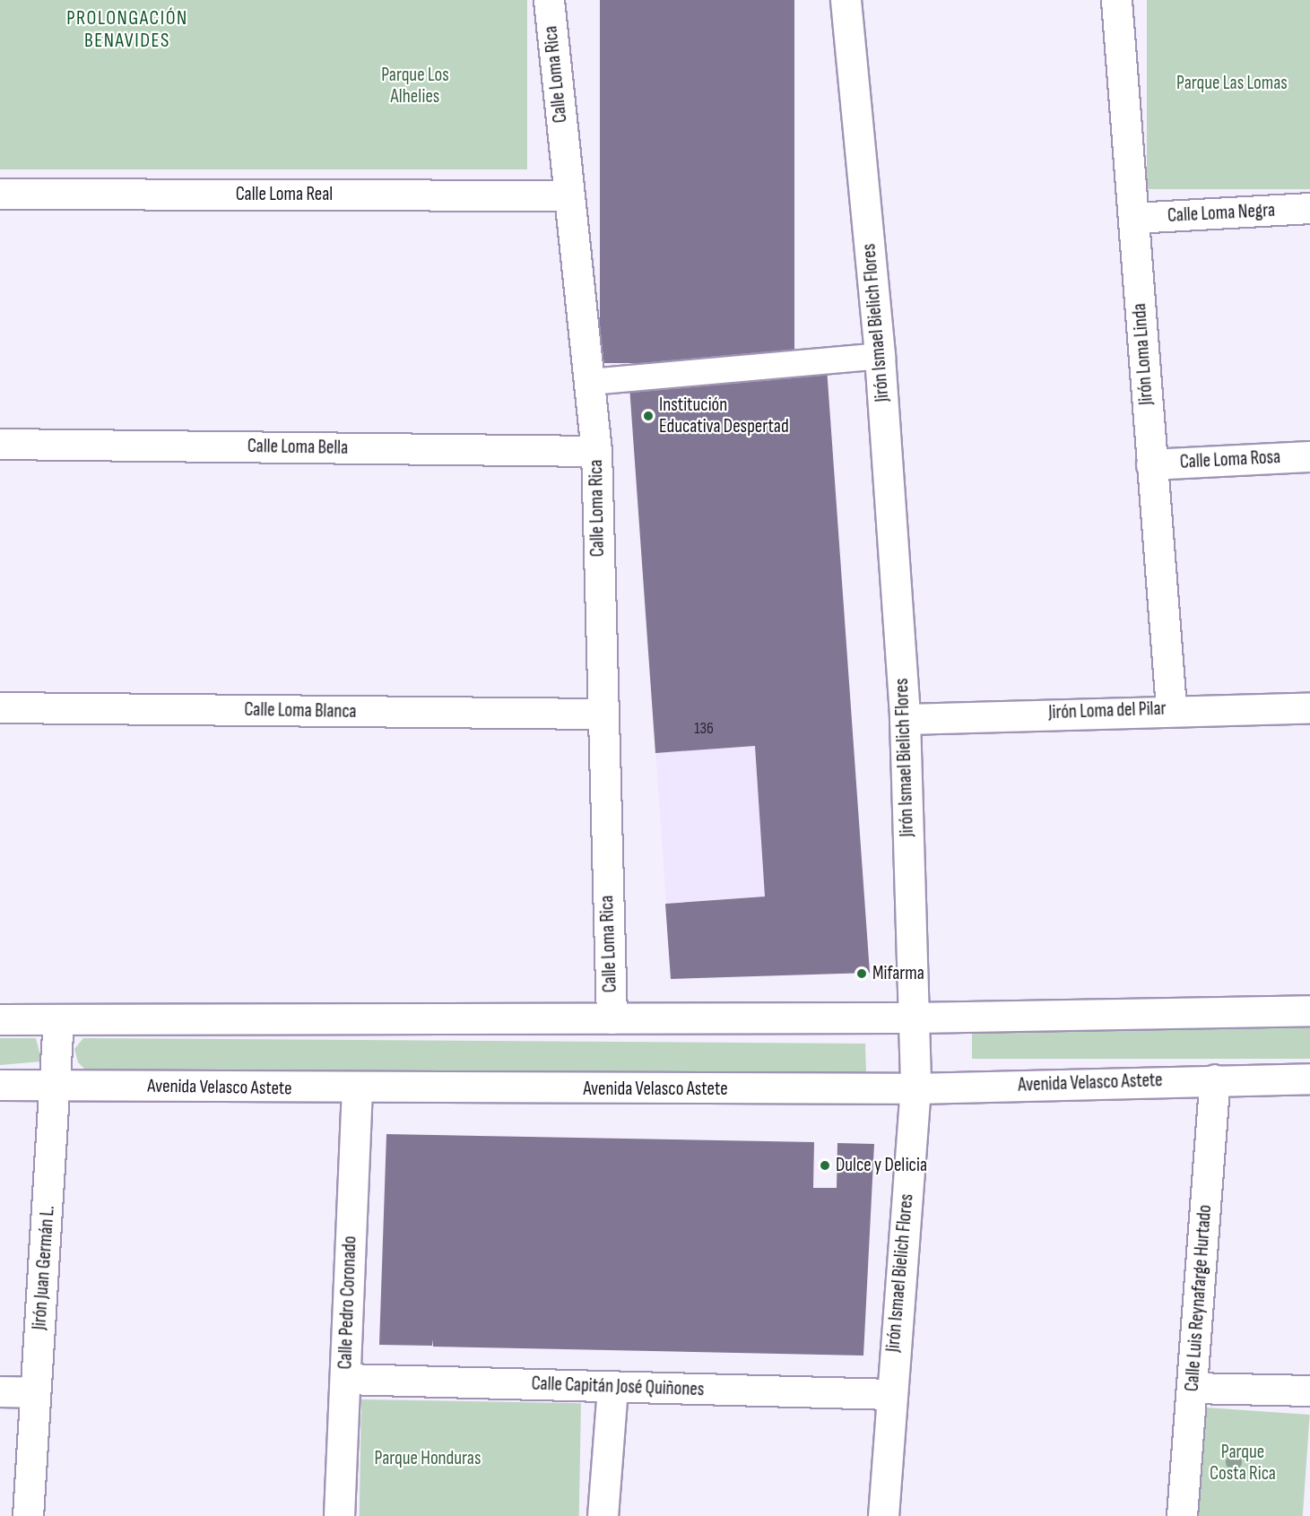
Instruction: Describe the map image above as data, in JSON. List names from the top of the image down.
{
  "streets": {
    "street": [
      "Calle Loma Rica",
      "Calle Loma Real",
      "Calle Loma Negra",
      "Jirón Ismael Bielich Flores",
      "Jirón Loma Linda",
      "Calle Loma Bella",
      "Calle Loma Rosa",
      "Calle Loma Blanca",
      "Jirón Loma del Pilar",
      "Avenida Velasco Astete",
      "Jirón Juan Germán L.",
      "Calle Luis Reynafarge Hurtado",
      "Calle Pedro Coronado",
      "Calle Capitán José Quiñones"
    ]
  },
  "crossings": [
    ["Calle Loma Rica", "Calle Loma Real"],
    ["Calle Loma Rica", "Calle Loma Bella"],
    ["Calle Loma Rica", "Calle Loma Blanca"],
    ["Calle Loma Negra", "Jirón Loma Linda"],
    ["Jirón Ismael Bielich Flores", "Jirón Loma del Pilar"],
    ["Jirón Ismael Bielich Flores", "Avenida Velasco Astete"],
    ["Jirón Ismael Bielich Flores", "Calle Capitán José Quiñones"],
    ["Jirón Loma Linda", "Calle Loma Rosa"],
    ["Jirón Loma Linda", "Jirón Loma del Pilar"],
    ["Avenida Velasco Astete", "Jirón Juan Germán L."],
    ["Avenida Velasco Astete", "Calle Luis Reynafarge Hurtado"],
    ["Avenida Velasco Astete", "Calle Pedro Coronado"],
    ["Calle Pedro Coronado", "Calle Capitán José Quiñones"]
  ],
  "districts": ["PROLONGACIÓN BENAVIDES"],
  "parks": [
    "Parque Los Alhelies",
    "Parque Las Lomas",
    "Parque Costa Rica",
    "Parque Honduras"
  ],
  "places": ["Institución Educativa Despertad", "Mifarma", "Dulce y Delicia"],
  "house_numbers": ["136"]
}
